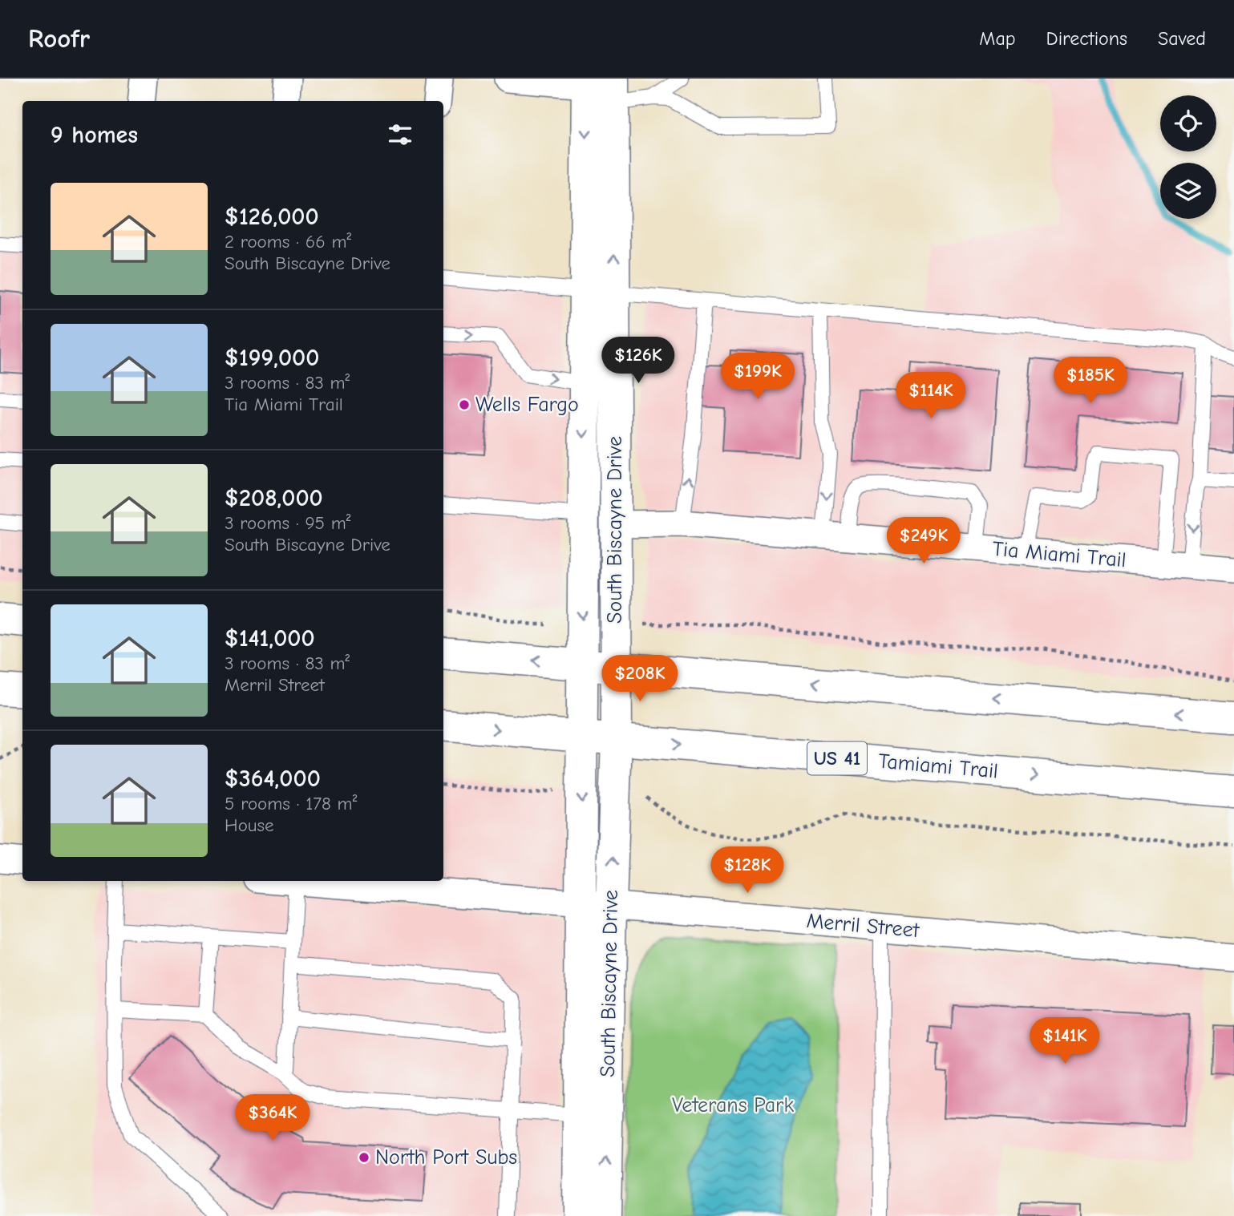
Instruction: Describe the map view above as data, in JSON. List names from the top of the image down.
{
  "streets": {
    "street": [
      "South Biscayne Drive",
      "Tia Miami Trail",
      "US 41",
      "Tamiami Trail",
      "Merril Street"
    ]
  },
  "crossings": [
    ["South Biscayne Drive", "Tia Miami Trail"],
    ["South Biscayne Drive", "Tamiami Trail"],
    ["South Biscayne Drive", "Merril Street"]
  ],
  "parks": ["Veterans Park"],
  "places": ["Wells Fargo", "North Port Subs"],
  "page": {
    "header": "Roofr",
    "nav": ["Map", "Directions", "Saved"],
    "heading": "9 homes",
    "list": [
      {
        "name": "$126,000",
        "note": "2 rooms · 66 m² · South Biscayne Drive"
      },
      {
        "name": "$199,000",
        "note": "3 rooms · 83 m² · Tia Miami Trail"
      },
      {
        "name": "$208,000",
        "note": "3 rooms · 95 m² · South Biscayne Drive"
      },
      {
        "name": "$141,000",
        "note": "3 rooms · 83 m² · Merril Street"
      },
      {
        "name": "$364,000",
        "note": "5 rooms · 178 m² · House"
      }
    ],
    "price": [
      "$126K",
      "$199K",
      "$185K",
      "$114K",
      "$249K",
      "$208K",
      "$128K",
      "$141K",
      "$364K"
    ]
  }
}
